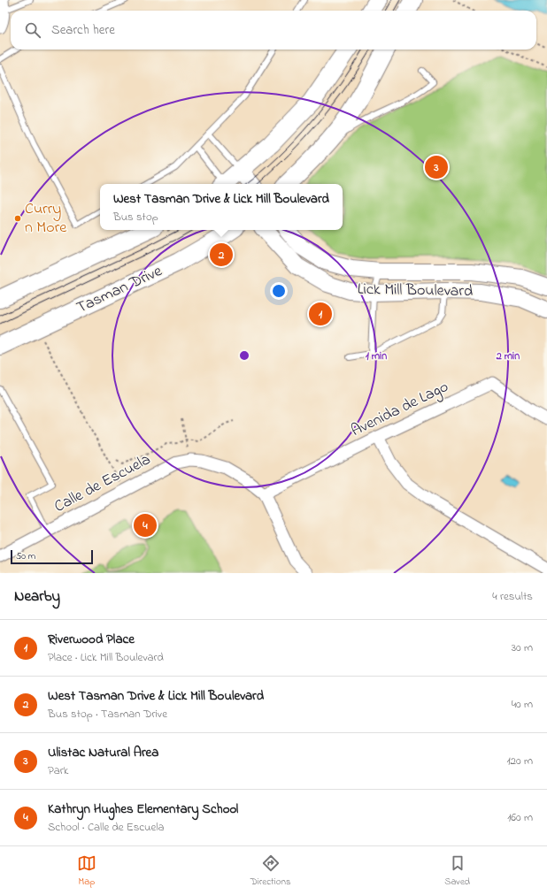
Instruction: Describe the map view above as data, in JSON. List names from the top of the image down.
{
  "streets": {
    "main road": ["Tasman Drive", "Lick Mill Boulevard"],
    "street": ["Avenida de Lago", "Calle de Escuela"]
  },
  "crossings": [
    ["Avenida de Lago", "Calle de Escuela"]
  ],
  "places": ["Curry n More"],
  "scale_bar": "50 m",
  "page": {
    "search": "Search here",
    "pins": [
      "3",
      "2",
      "1",
      "4"
    ],
    "popup": ["West Tasman Drive & Lick Mill Boulevard", "Bus stop"],
    "scale": "50 m",
    "heading": ["Nearby", "4 results"],
    "list": [
      {
        "mark": "1",
        "name": "Riverwood Place",
        "note": "Place · Lick Mill Boulevard",
        "value": "30 m"
      },
      {
        "mark": "2",
        "name": "West Tasman Drive & Lick Mill Boulevard",
        "note": "Bus stop · Tasman Drive",
        "value": "40 m"
      },
      {
        "mark": "3",
        "name": "Ulistac Natural Area",
        "note": "Park",
        "value": "120 m"
      },
      {
        "mark": "4",
        "name": "Kathryn Hughes Elementary School",
        "note": "School · Calle de Escuela",
        "value": "160 m"
      }
    ],
    "nav": ["Map", "Directions", "Saved"]
  },
  "rings": ["1 min", "2 min"]
}
